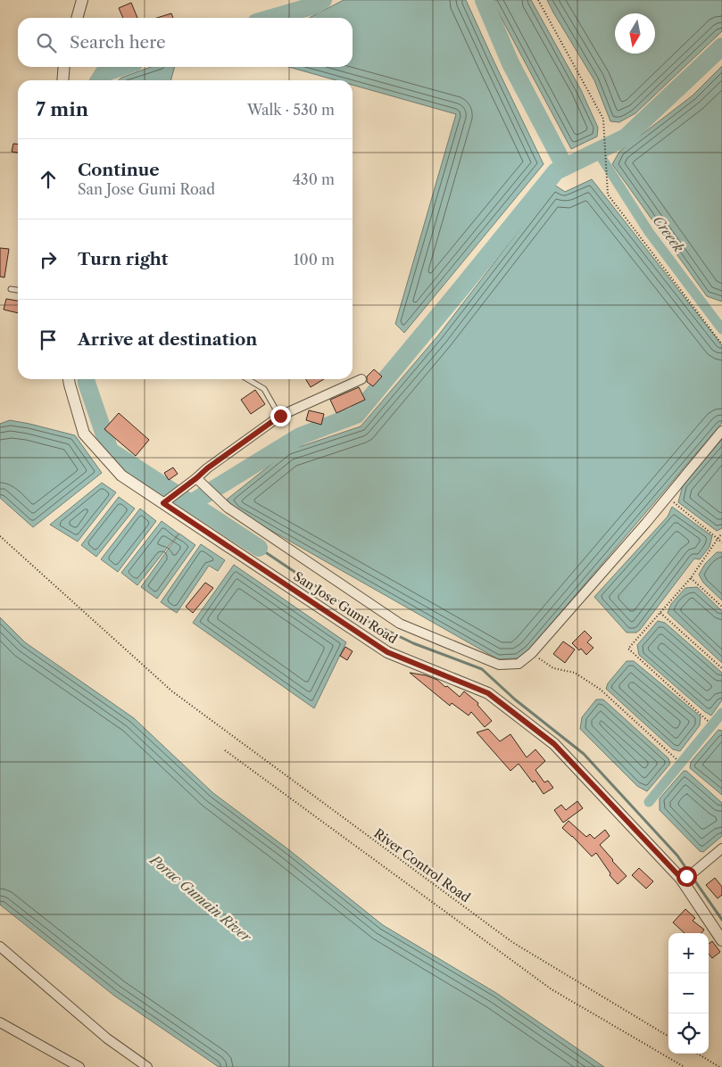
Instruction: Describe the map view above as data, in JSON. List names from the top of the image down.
{
  "streets": {
    "street": ["San Jose Gumi Road"],
    "path": ["River Control Road"]
  },
  "water": ["Creeek", "Porac Gumain River"],
  "north": "bottom",
  "page": {
    "search": "Search here",
    "heading": ["7 min", "Walk · 530 m"],
    "list": [
      ["Continue", "San Jose Gumi Road", "430 m"],
      ["Turn right", "100 m"],
      "Arrive at destination"
    ],
    "map_buttons": ["+", "−"]
  }
}
